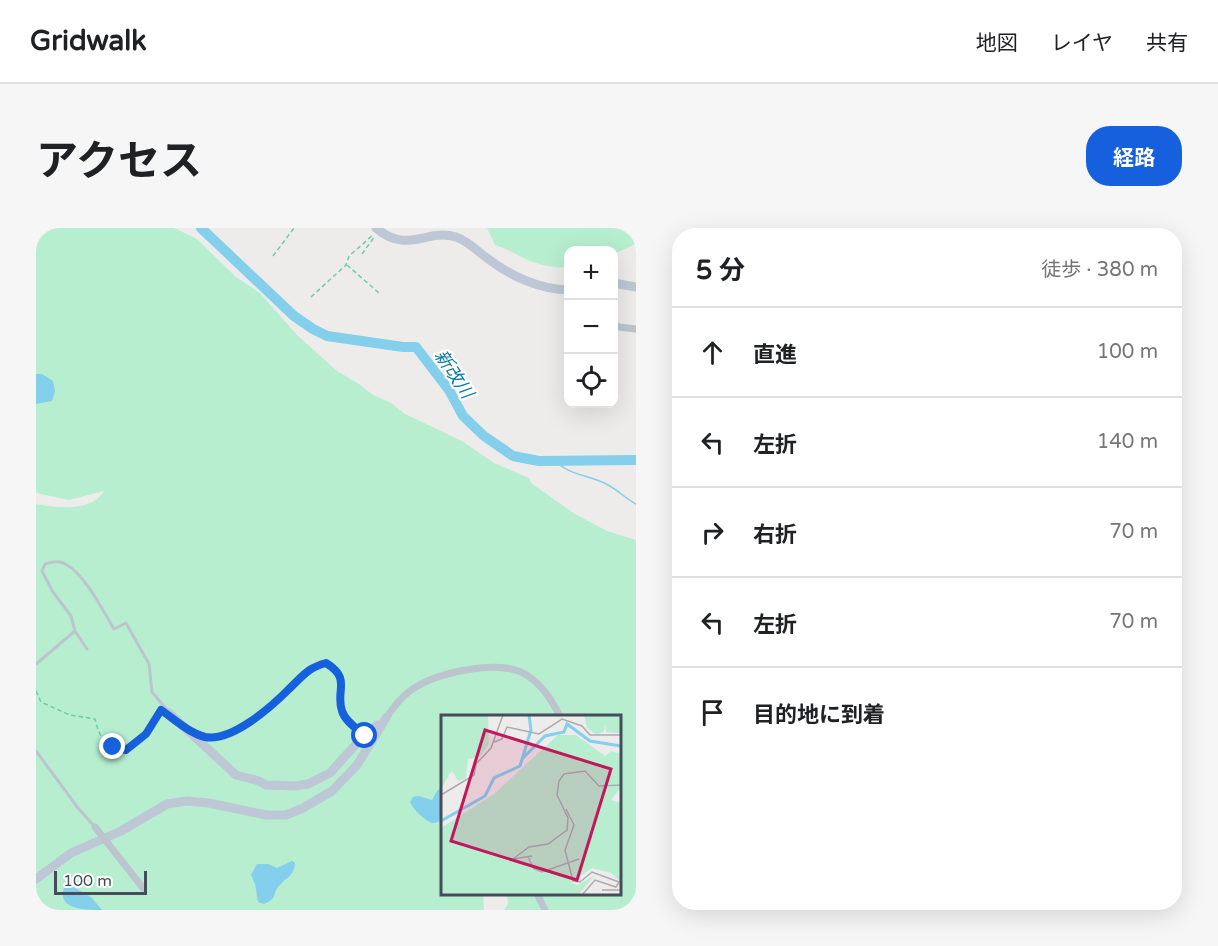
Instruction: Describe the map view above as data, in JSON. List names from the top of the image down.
{
  "water": ["新改川"],
  "scale_bar": "100 m",
  "page": {
    "header": "Gridwalk",
    "nav": ["地図", "レイヤ", "共有"],
    "title": "アクセス",
    "buttons": "経路",
    "heading": ["5 分", "徒歩 · 380 m"],
    "map_buttons": ["+", "−"],
    "list": [
      ["直進", "100 m"],
      ["左折", "140 m"],
      ["右折", "70 m"],
      ["左折", "70 m"],
      "目的地に到着"
    ],
    "scale": "100 m"
  }
}
